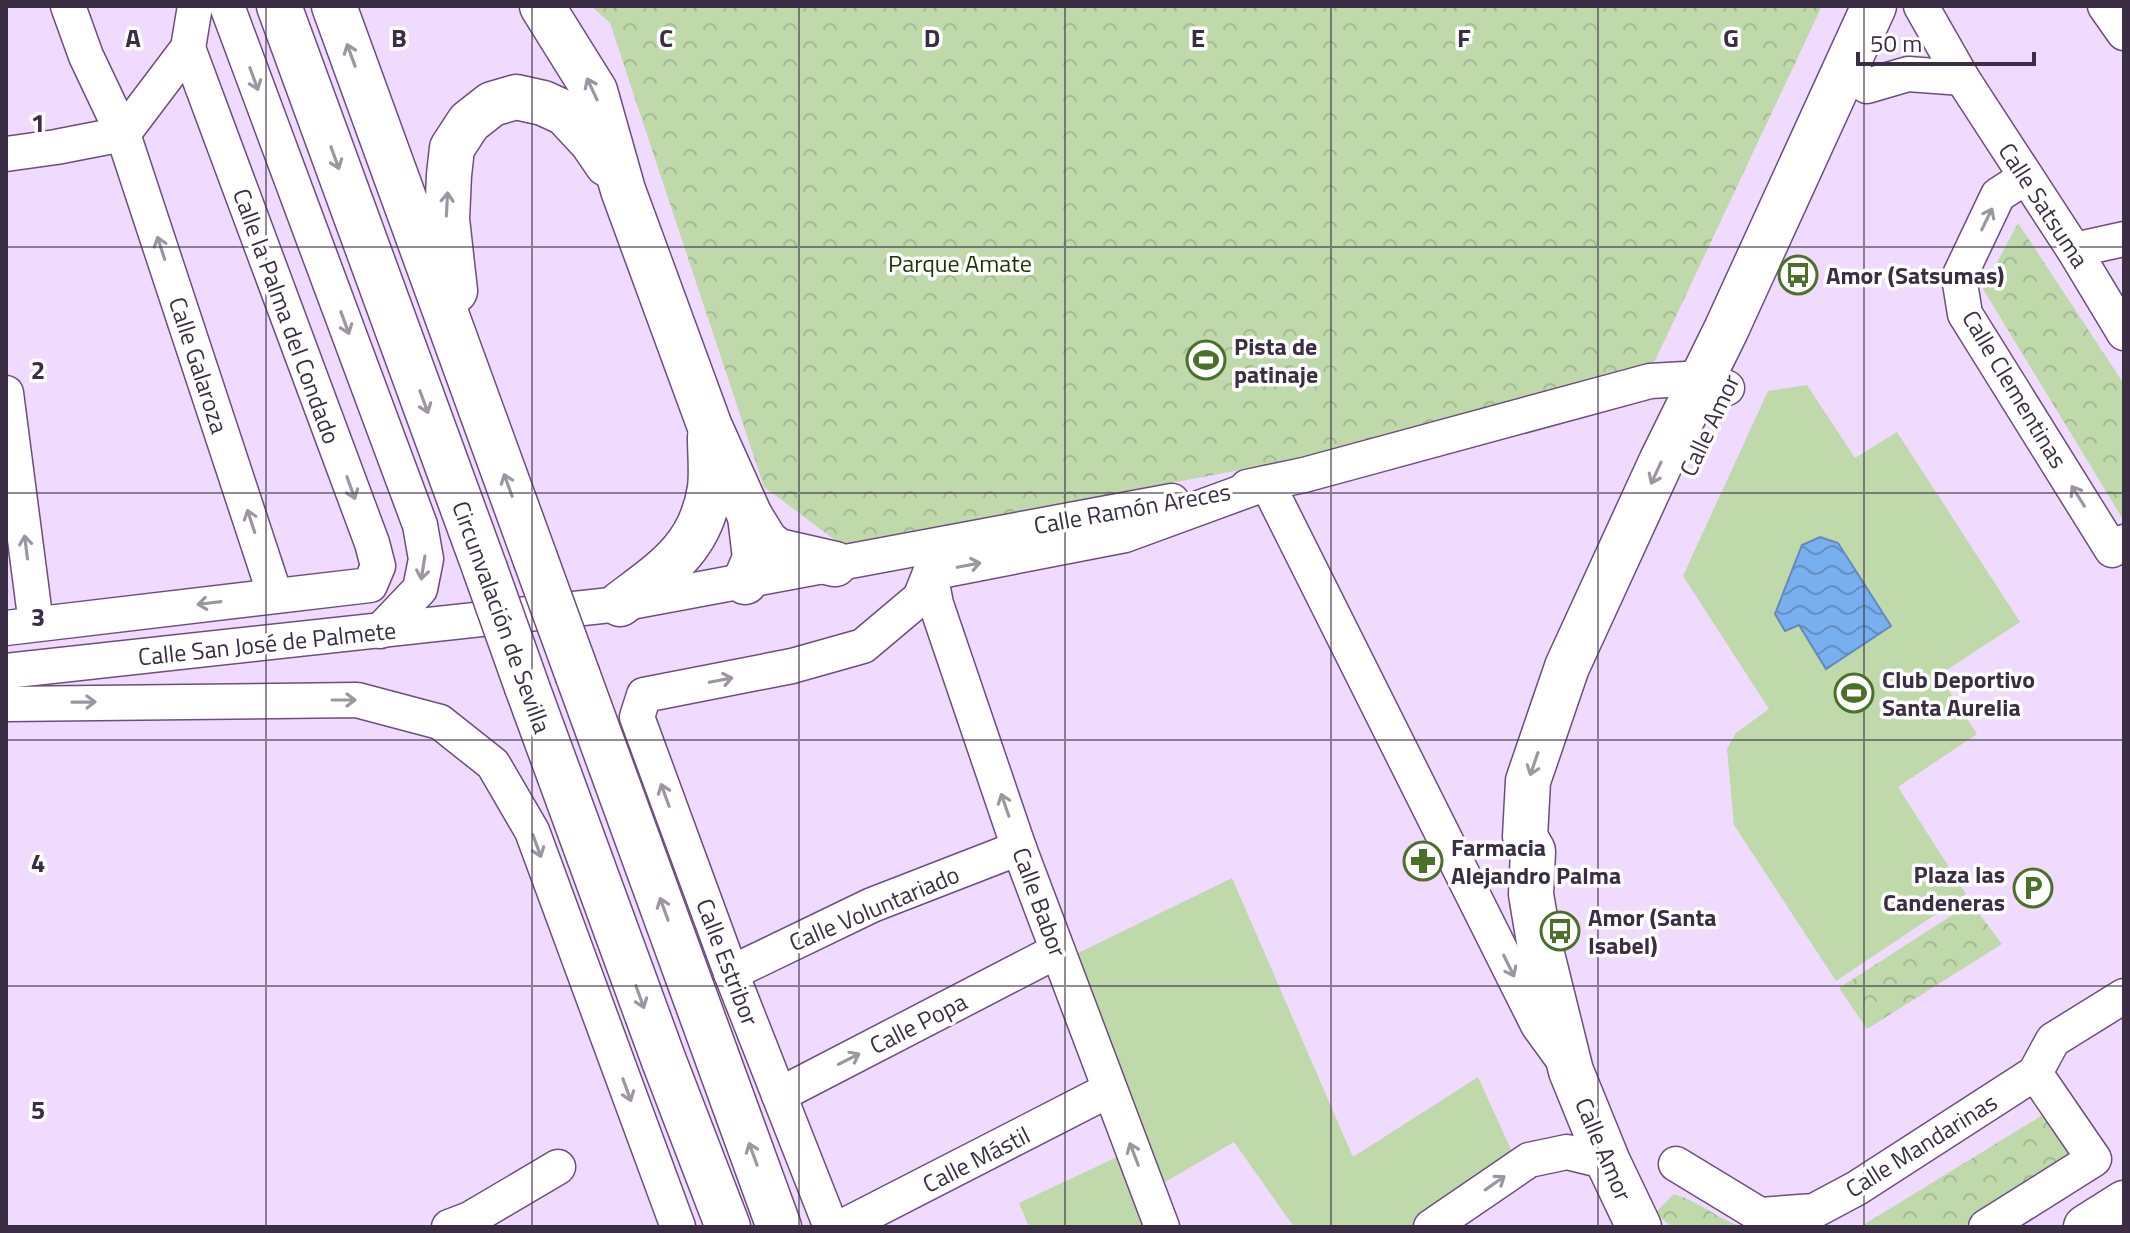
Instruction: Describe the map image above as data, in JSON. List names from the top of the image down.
{
  "streets": {
    "main road": ["Calle Amor", "Circunvalación de Sevilla"],
    "street": [
      "Calle Satsuma",
      "Calle la Palma del Condado",
      "Calle Galaroza",
      "Calle Clementinas",
      "Calle Ramón Areces",
      "Calle San José de Palmete",
      "Calle Babor",
      "Calle Voluntariado",
      "Calle Estribor",
      "Calle Popa",
      "Calle Mandarinas",
      "Calle Mástil"
    ]
  },
  "crossings": [
    ["Calle Satsuma", "Calle Clementinas"],
    ["Calle la Palma del Condado", "Calle San José de Palmete"],
    ["Calle Galaroza", "Calle San José de Palmete"],
    ["Calle Amor", "Calle Ramón Areces"],
    ["Calle Ramón Areces", "Calle San José de Palmete"],
    ["Calle Babor", "Calle Voluntariado"],
    ["Calle Babor", "Calle Estribor"],
    ["Calle Babor", "Calle Popa"],
    ["Calle Babor", "Calle Mástil"],
    ["Calle Voluntariado", "Calle Estribor"],
    ["Calle Estribor", "Calle Popa"]
  ],
  "one_way": ["Calle Clementinas", "Calle Babor", "Calle Popa"],
  "parks": ["Parque Amate"],
  "places": {
    "bus stop": ["Amor (Satsumas)", "Amor (Santa Isabel)"],
    "sports": ["Pista de patinaje", "Club Deportivo Santa Aurelia"],
    "pharmacy": ["Farmacia Alejandro Palma"],
    "parking": ["Plaza las Candeneras"]
  },
  "scale_bar": "50 m",
  "grid": {
    "columns": [
      "A",
      "B",
      "C",
      "D",
      "E",
      "F",
      "G"
    ],
    "rows": [
      "1",
      "2",
      "3",
      "4",
      "5"
    ]
  }
}
